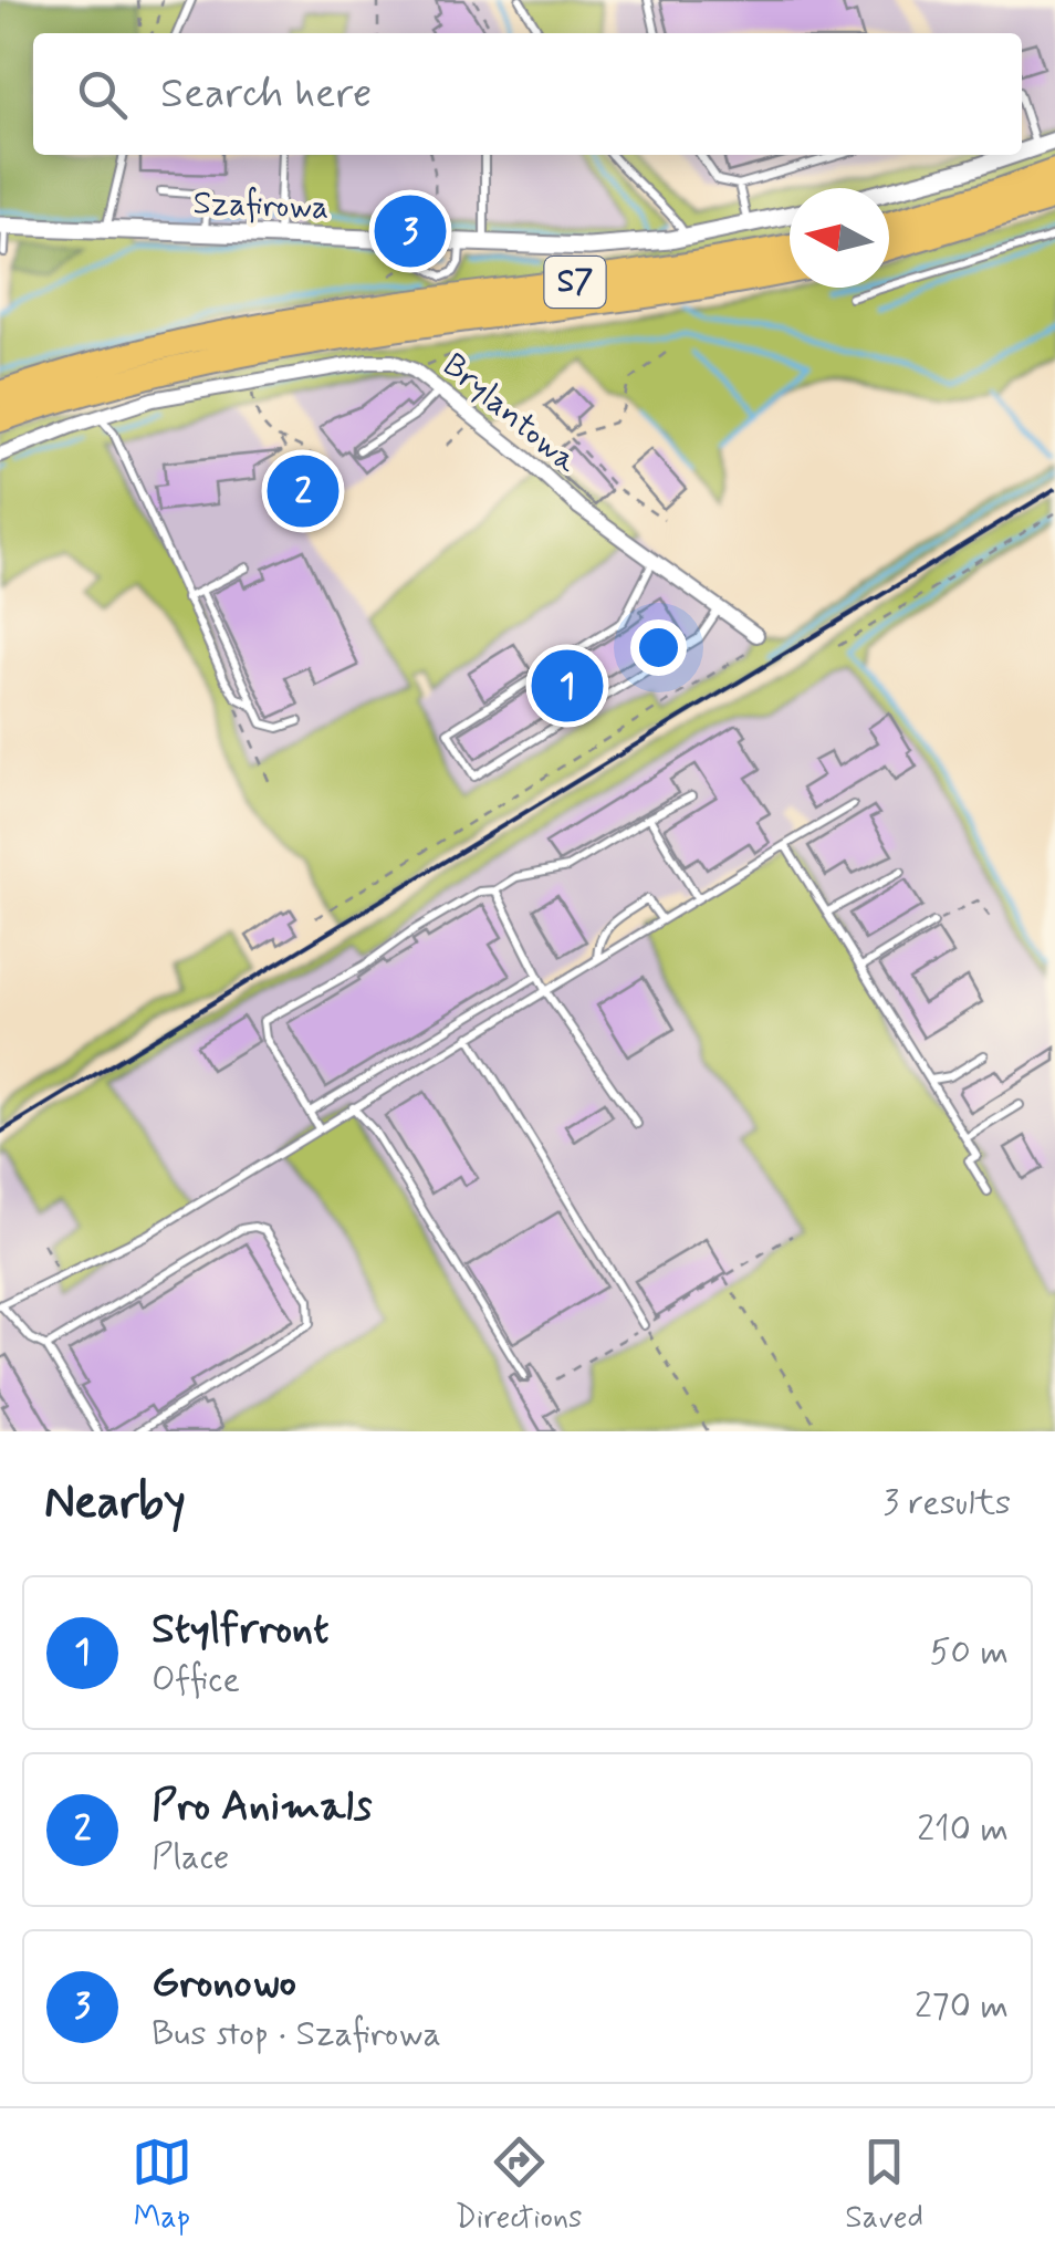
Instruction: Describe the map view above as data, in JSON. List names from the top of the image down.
{
  "streets": {
    "highway": ["S7"],
    "street": ["Szafirowa", "Brylantowa"]
  },
  "north": "left",
  "page": {
    "search": "Search here",
    "pins": ["3", "2", "1"],
    "heading": ["Nearby", "3 results"],
    "list": [
      {
        "mark": "1",
        "name": "Stylfrront",
        "note": "Office",
        "value": "50 m"
      },
      {
        "mark": "2",
        "name": "Pro Animals",
        "note": "Place",
        "value": "210 m"
      },
      {
        "mark": "3",
        "name": "Gronowo",
        "note": "Bus stop · Szafirowa",
        "value": "270 m"
      }
    ],
    "nav": ["Map", "Directions", "Saved"]
  }
}
